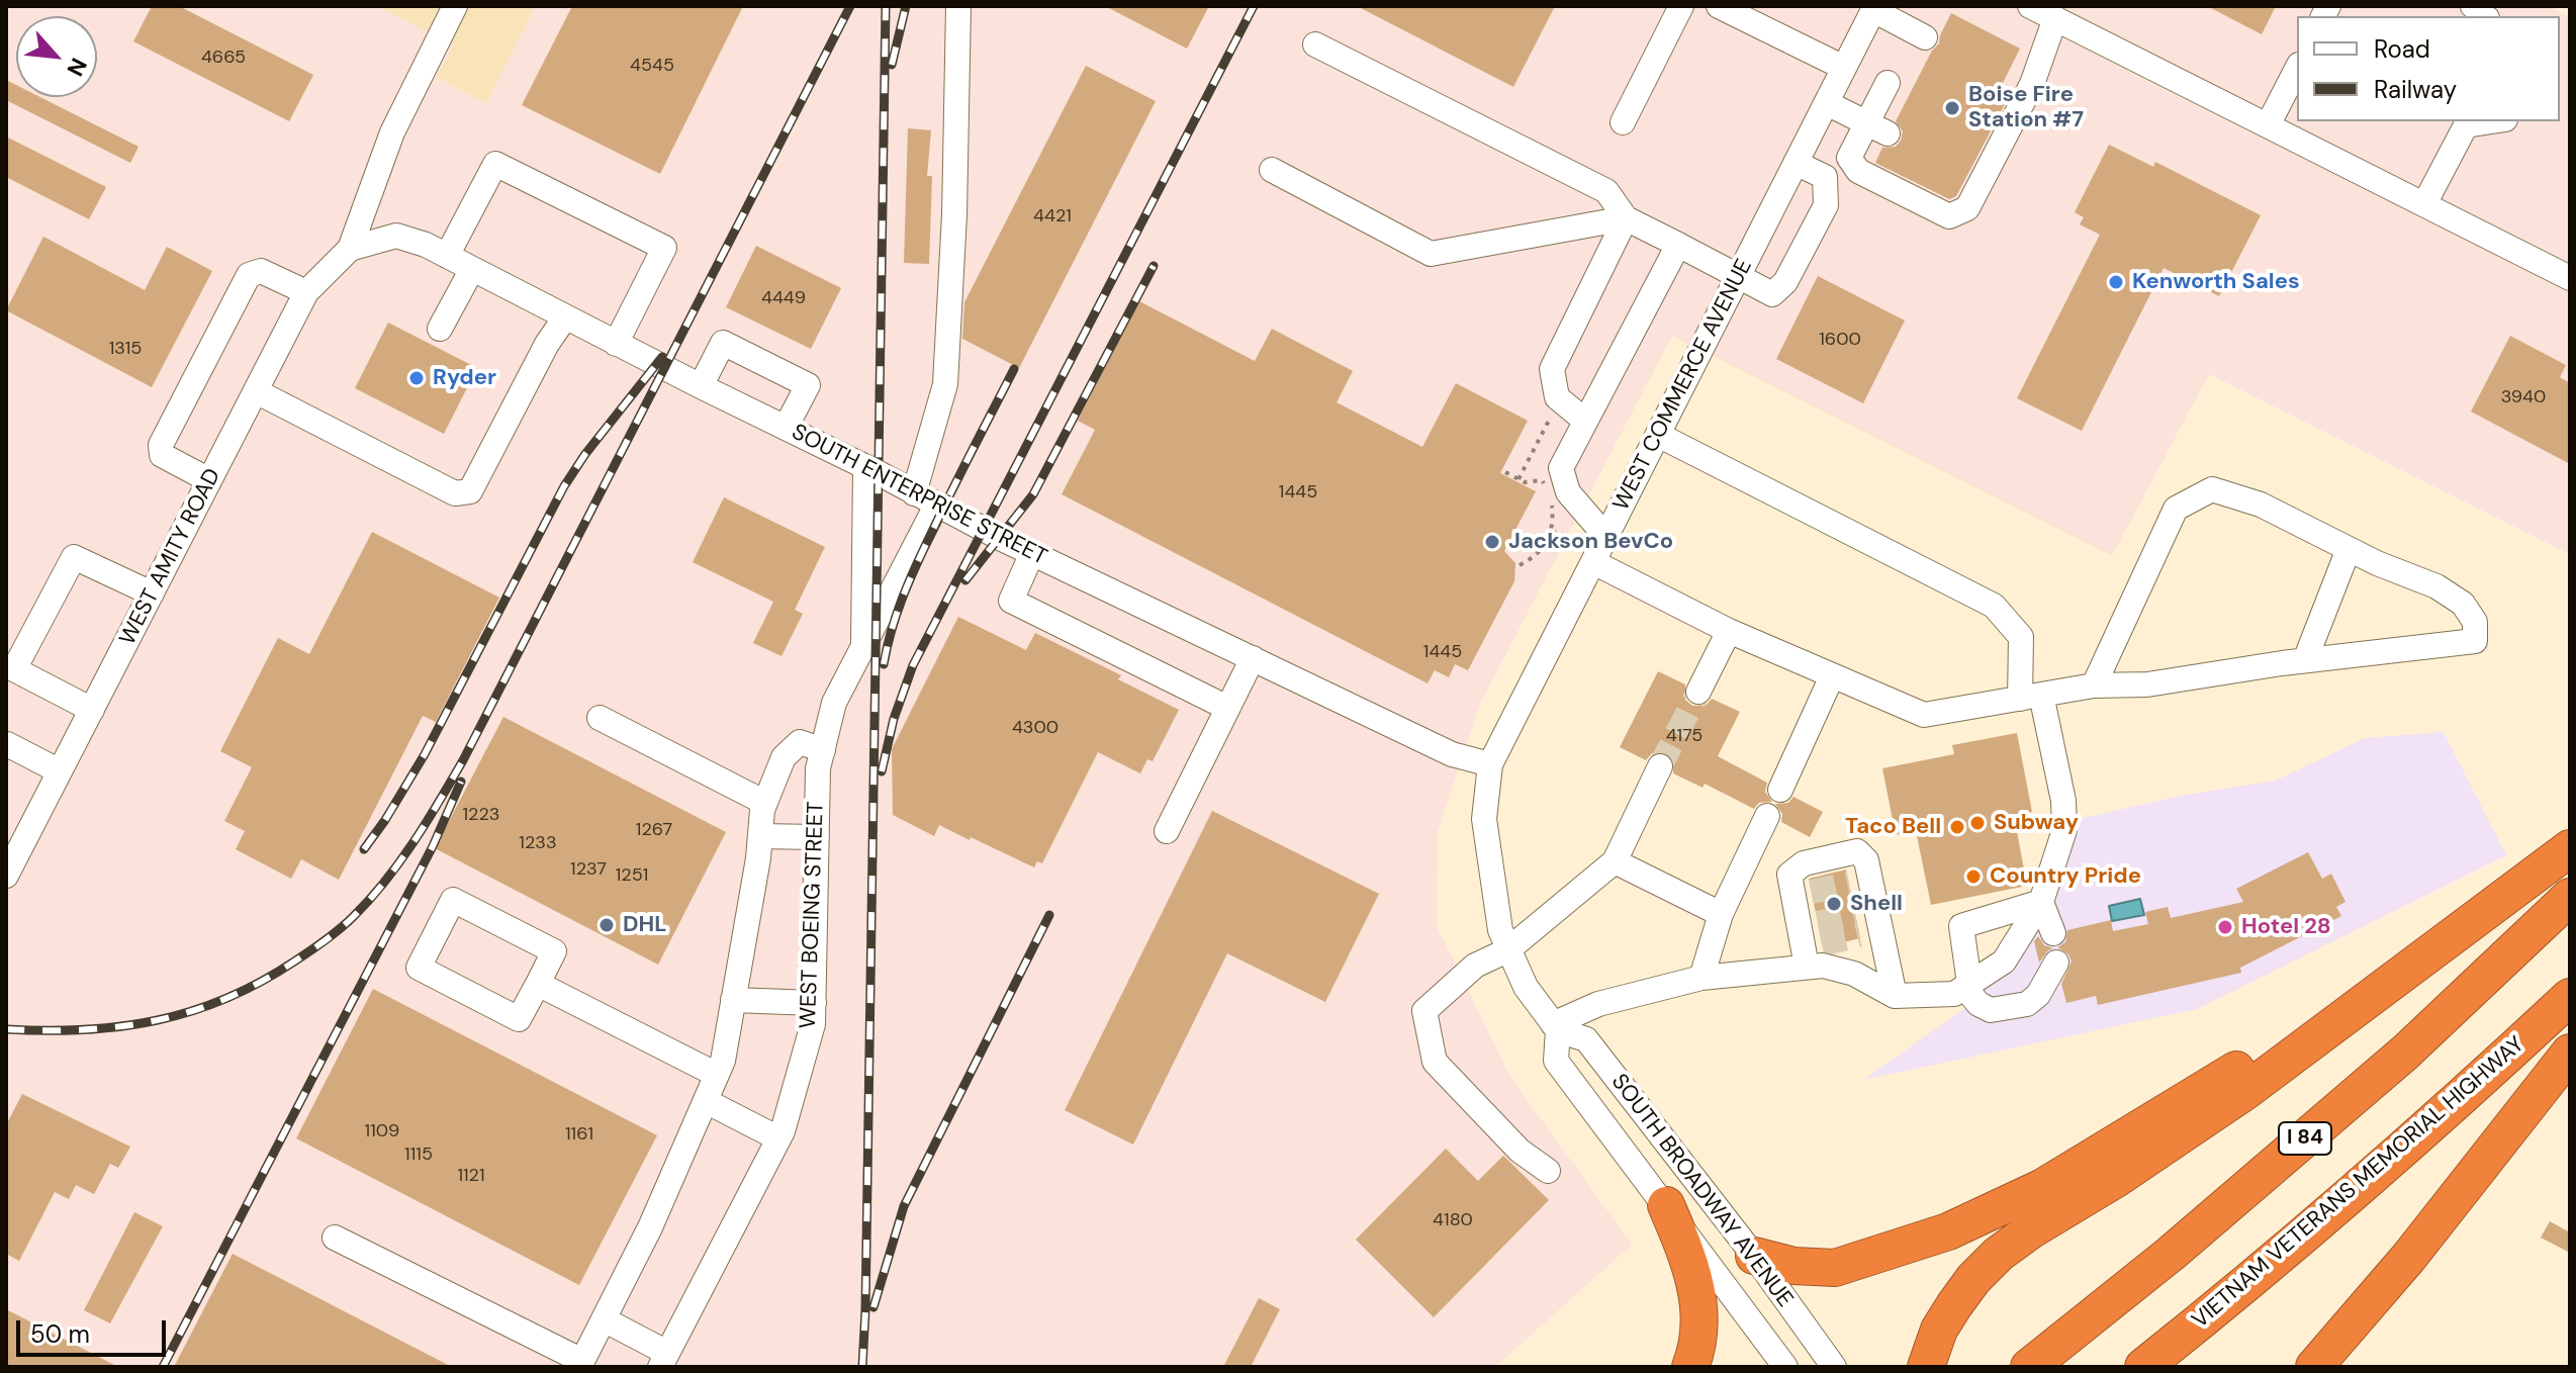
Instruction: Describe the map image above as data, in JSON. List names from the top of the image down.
{
  "streets": {
    "highway": ["I 84", "VIETNAM VETERANS MEMORIAL HIGHWAY"],
    "street": [
      "WEST COMMERCE AVENUE",
      "SOUTH ENTERPRISE STREET",
      "WEST AMITY ROAD",
      "WEST BOEING STREET",
      "SOUTH BROADWAY AVENUE"
    ]
  },
  "crossings": [
    ["WEST COMMERCE AVENUE", "SOUTH ENTERPRISE STREET"],
    ["WEST COMMERCE AVENUE", "SOUTH BROADWAY AVENUE"],
    ["SOUTH ENTERPRISE STREET", "WEST AMITY ROAD"],
    ["SOUTH ENTERPRISE STREET", "WEST BOEING STREET"],
    ["SOUTH ENTERPRISE STREET", "SOUTH BROADWAY AVENUE"]
  ],
  "places": [
    "Boise Fire Station #7",
    "Kenworth Sales",
    "Ryder",
    "Jackson BevCo",
    "Subway",
    "Taco Bell",
    "Country Pride",
    "Shell",
    "DHL",
    "Hotel 28"
  ],
  "house_numbers": [
    "4665",
    "4545",
    "4421",
    "4449",
    "1600",
    "1315",
    "3940",
    "1445",
    "1445",
    "4300",
    "4175",
    "1223",
    "1267",
    "1233",
    "1237",
    "1251",
    "1109",
    "1161",
    "1115",
    "1121",
    "4180"
  ],
  "legend": ["Road", "Railway"],
  "scale_bar": "50 m",
  "north": "bottom right"
}
